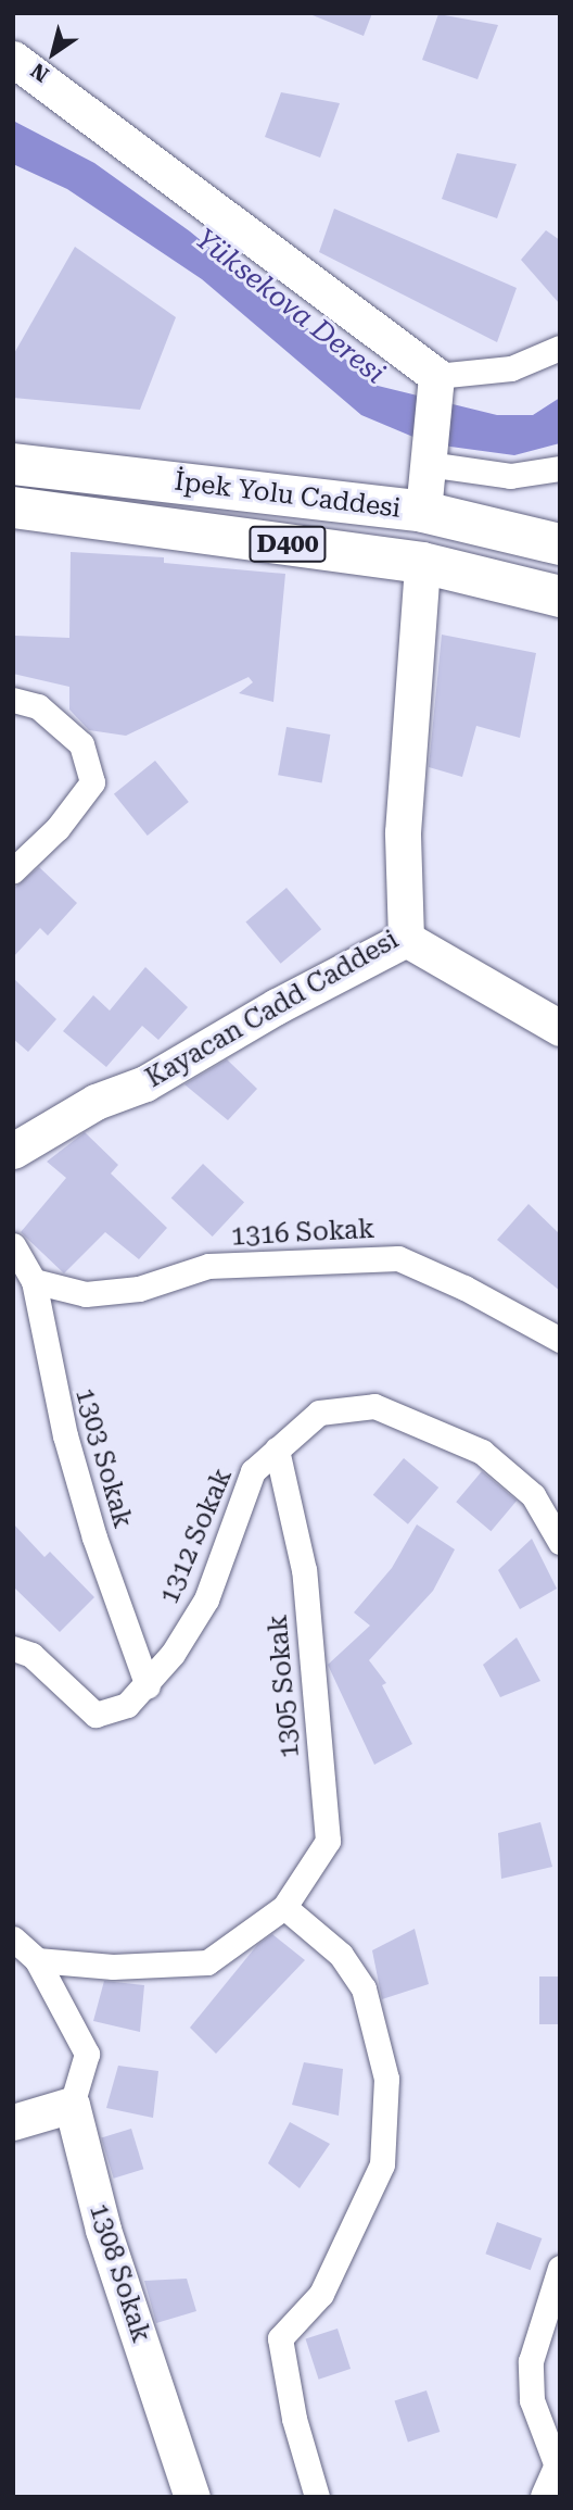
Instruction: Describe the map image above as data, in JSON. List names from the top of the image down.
{
  "streets": {
    "highway": ["İpek Yolu Caddesi", "D400"],
    "street": [
      "Kayacan Cadd Caddesi",
      "1316 Sokak",
      "1303 Sokak",
      "1312 Sokak",
      "1305 Sokak",
      "1308 Sokak"
    ]
  },
  "crossings": [
    ["İpek Yolu Caddesi", "Kayacan Cadd Caddesi"],
    ["1316 Sokak", "1303 Sokak"],
    ["1303 Sokak", "1312 Sokak"],
    ["1312 Sokak", "1305 Sokak"]
  ],
  "water": ["Yüksekova Deresi"],
  "north": "bottom left"
}
